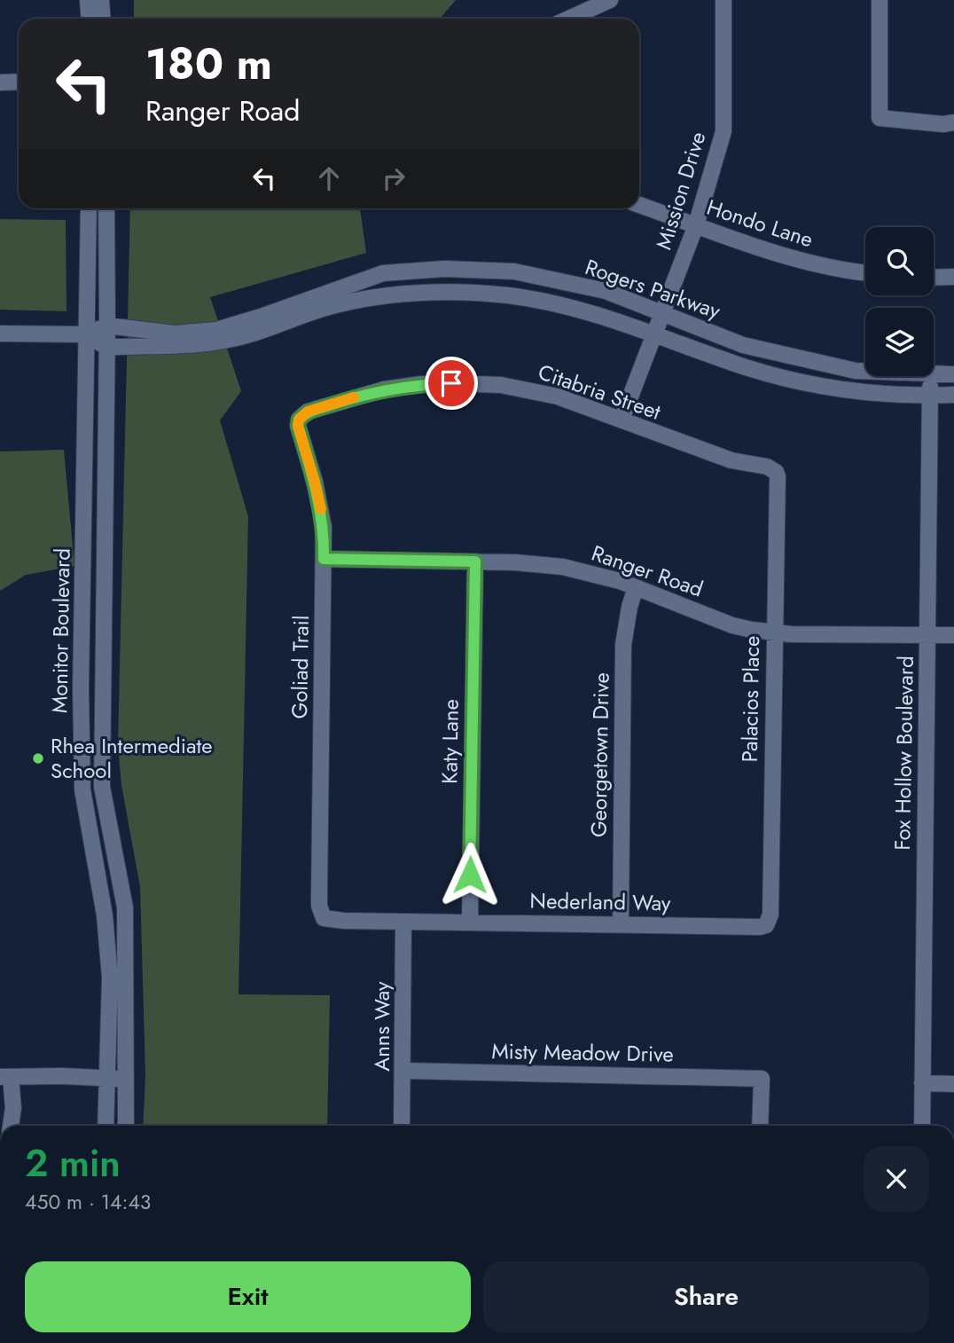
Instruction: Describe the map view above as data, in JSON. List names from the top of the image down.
{
  "streets": {
    "street": [
      "Mission Drive",
      "Hondo Lane",
      "Rogers Parkway",
      "Citabria Street",
      "Ranger Road",
      "Monitor Boulevard",
      "Goliad Trail",
      "Palacios Place",
      "Katy Lane",
      "Fox Hollow Boulevard",
      "Georgetown Drive",
      "Nederland Way",
      "Anns Way",
      "Misty Meadow Drive"
    ]
  },
  "crossings": [
    ["Mission Drive", "Hondo Lane"],
    ["Mission Drive", "Rogers Parkway"],
    ["Mission Drive", "Citabria Street"],
    ["Rogers Parkway", "Monitor Boulevard"],
    ["Rogers Parkway", "Fox Hollow Boulevard"],
    ["Citabria Street", "Goliad Trail"],
    ["Citabria Street", "Palacios Place"],
    ["Ranger Road", "Goliad Trail"],
    ["Ranger Road", "Palacios Place"],
    ["Ranger Road", "Katy Lane"],
    ["Ranger Road", "Fox Hollow Boulevard"],
    ["Ranger Road", "Georgetown Drive"],
    ["Goliad Trail", "Nederland Way"],
    ["Palacios Place", "Nederland Way"],
    ["Katy Lane", "Nederland Way"],
    ["Georgetown Drive", "Nederland Way"],
    ["Nederland Way", "Anns Way"],
    ["Anns Way", "Misty Meadow Drive"]
  ],
  "places": ["Rhea Intermediate School"],
  "page": {
    "turn": ["180 m", "Ranger Road"],
    "heading": ["2 min", "450 m · 14:43"],
    "buttons": ["Exit", "Share"]
  }
}
